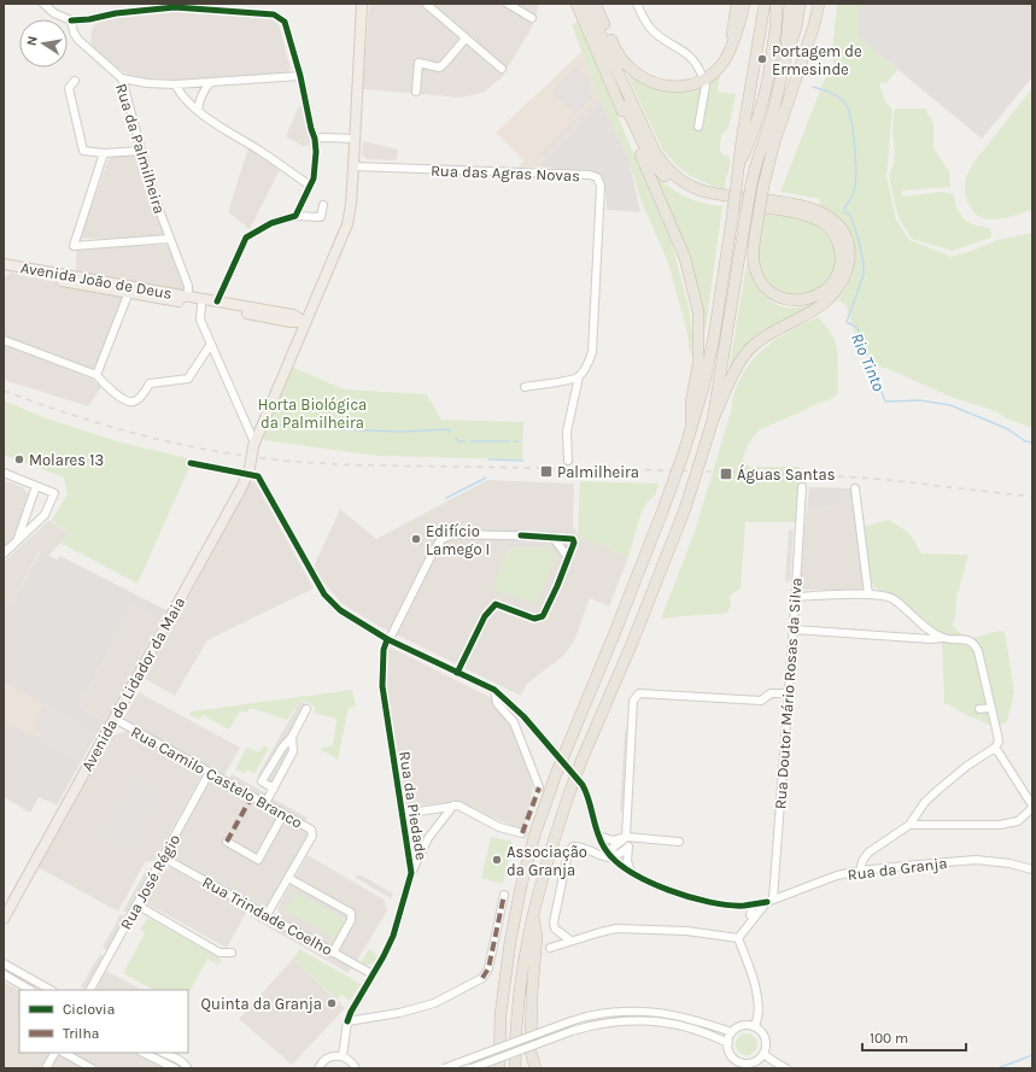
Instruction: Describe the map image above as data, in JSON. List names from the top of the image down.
{
  "streets": {
    "main road": ["Avenida João de Deus", "Avenida do Lidador da Maia"],
    "street": [
      "Rua da Palmilheira",
      "Rua das Agras Novas",
      "Rua Doutor Mário Rosas da Silva",
      "Rua Camilo Castelo Branco",
      "Rua da Piedade",
      "Rua da Granja",
      "Rua José Régio",
      "Rua Trindade Coelho"
    ]
  },
  "crossings": [
    ["Rua da Palmilheira", "Avenida João de Deus"],
    ["Rua das Agras Novas", "Avenida do Lidador da Maia"],
    ["Avenida João de Deus", "Avenida do Lidador da Maia"],
    ["Avenida do Lidador da Maia", "Rua Camilo Castelo Branco"],
    ["Rua Doutor Mário Rosas da Silva", "Rua da Granja"],
    ["Rua Camilo Castelo Branco", "Rua José Régio"],
    ["Rua Camilo Castelo Branco", "Rua Trindade Coelho"],
    ["Rua da Piedade", "Rua Trindade Coelho"],
    ["Rua José Régio", "Rua Trindade Coelho"]
  ],
  "water": ["Rio Tinto"],
  "parks": ["Horta Biológica da Palmilheira"],
  "places": {
    "other": [
      "Portagem de Ermesinde",
      "Molares 13",
      "Edifício Lamego I",
      "Associação da Granja",
      "Quinta da Granja"
    ],
    "transit": ["Palmilheira", "Águas Santas"]
  },
  "legend": ["Ciclovia", "Trilha"],
  "scale_bar": "100 m",
  "north": "left"
}
